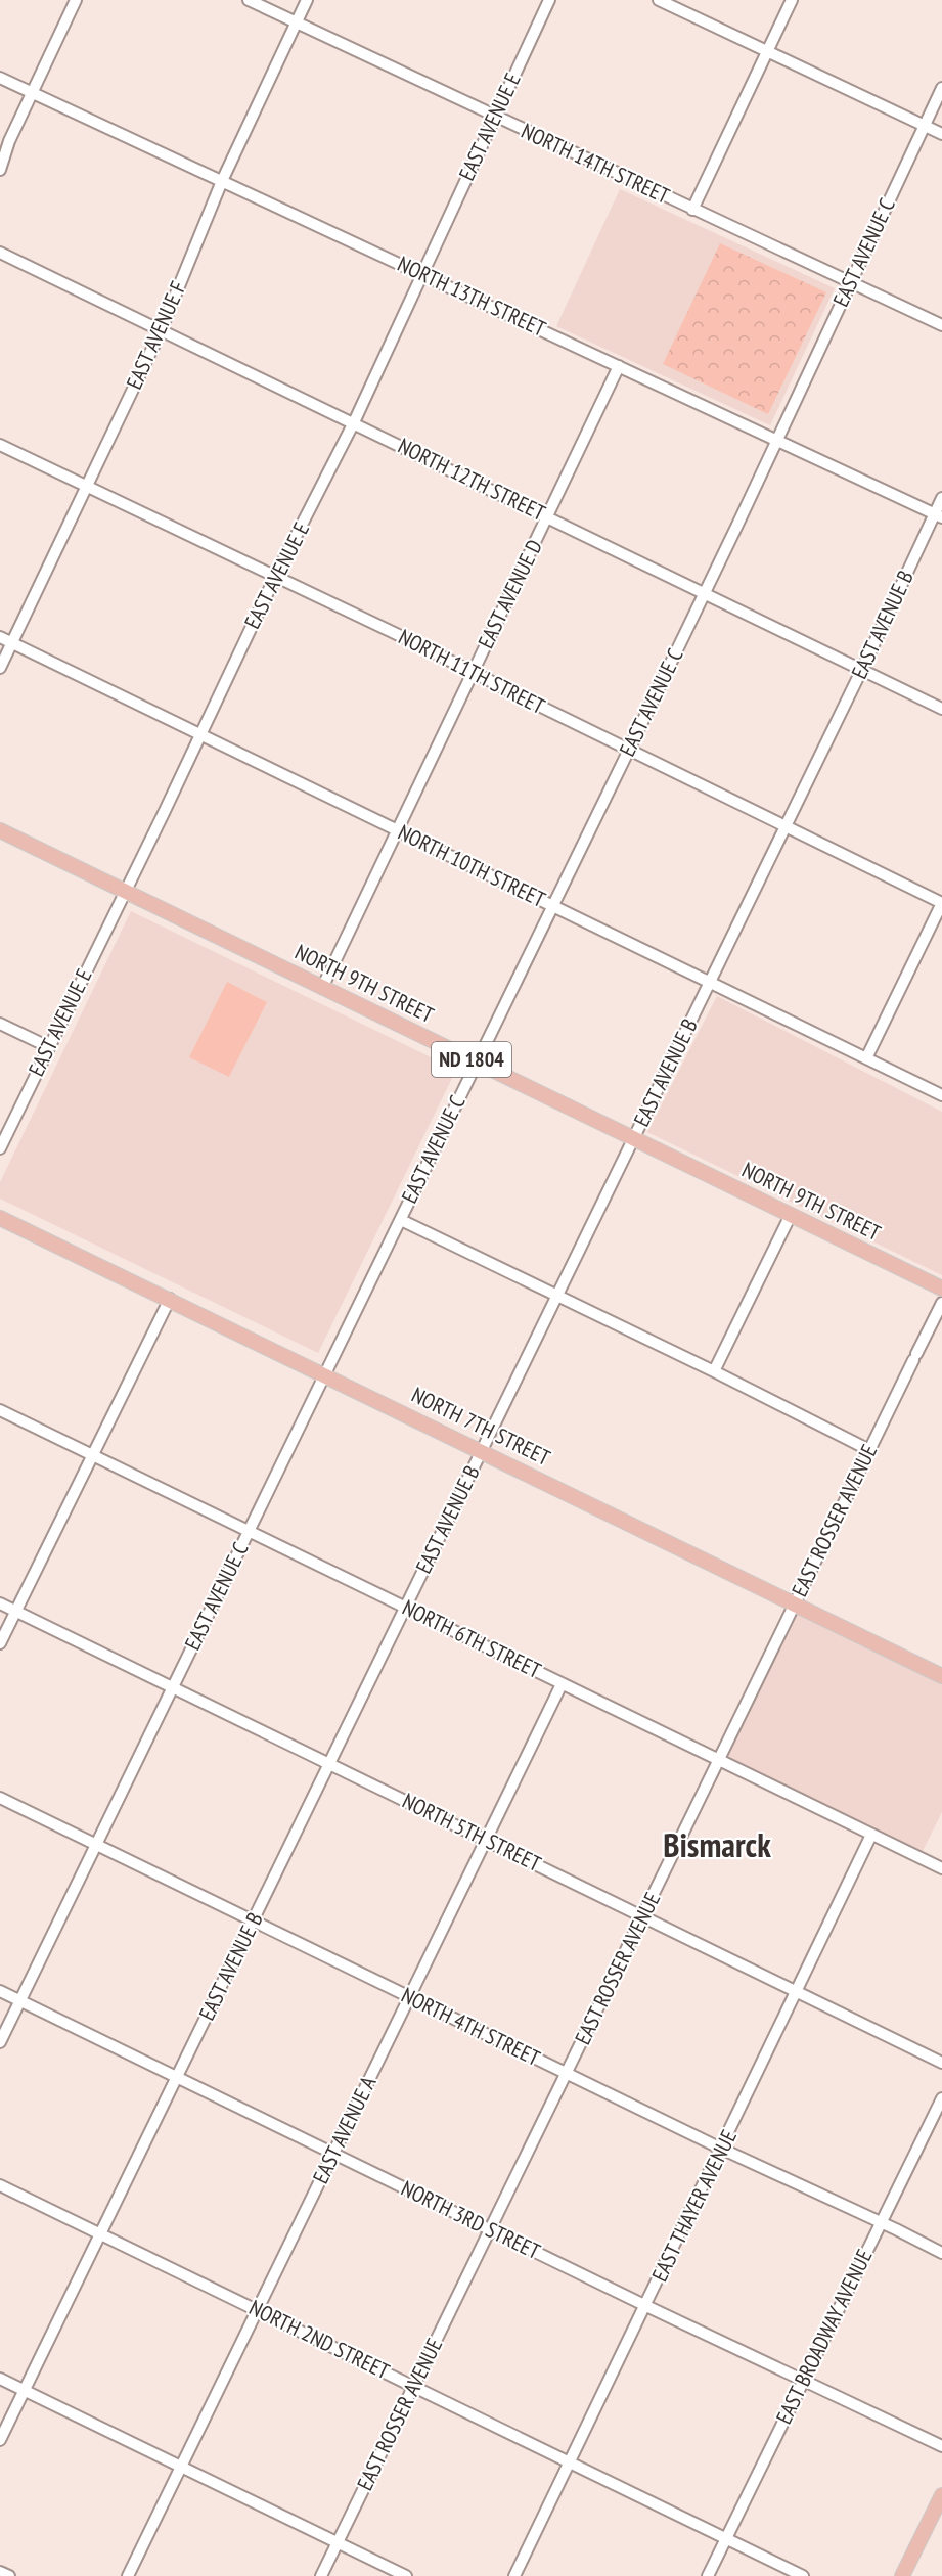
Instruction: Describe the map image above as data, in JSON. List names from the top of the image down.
{
  "streets": {
    "main road": ["NORTH 9TH STREET", "ND 1804", "NORTH 7TH STREET"],
    "street": [
      "EAST AVENUE E",
      "NORTH 14TH STREET",
      "EAST AVENUE C",
      "NORTH 13TH STREET",
      "EAST AVENUE F",
      "NORTH 12TH STREET",
      "EAST AVENUE D",
      "EAST AVENUE B",
      "NORTH 11TH STREET",
      "NORTH 10TH STREET",
      "EAST ROSSER AVENUE",
      "NORTH 6TH STREET",
      "NORTH 5TH STREET",
      "NORTH 4TH STREET",
      "EAST AVENUE A",
      "EAST THAYER AVENUE",
      "NORTH 3RD STREET",
      "EAST BROADWAY AVENUE",
      "NORTH 2ND STREET"
    ]
  },
  "crossings": [
    ["EAST AVENUE E", "NORTH 14TH STREET"],
    ["EAST AVENUE E", "NORTH 13TH STREET"],
    ["EAST AVENUE E", "NORTH 12TH STREET"],
    ["EAST AVENUE E", "NORTH 11TH STREET"],
    ["EAST AVENUE E", "NORTH 10TH STREET"],
    ["EAST AVENUE E", "NORTH 9TH STREET"],
    ["NORTH 14TH STREET", "EAST AVENUE C"],
    ["NORTH 14TH STREET", "EAST AVENUE F"],
    ["EAST AVENUE C", "NORTH 13TH STREET"],
    ["EAST AVENUE C", "NORTH 12TH STREET"],
    ["EAST AVENUE C", "NORTH 11TH STREET"],
    ["EAST AVENUE C", "NORTH 10TH STREET"],
    ["EAST AVENUE C", "NORTH 9TH STREET"],
    ["EAST AVENUE C", "NORTH 7TH STREET"],
    ["EAST AVENUE C", "NORTH 6TH STREET"],
    ["EAST AVENUE C", "NORTH 5TH STREET"],
    ["EAST AVENUE C", "NORTH 4TH STREET"],
    ["EAST AVENUE C", "NORTH 3RD STREET"],
    ["NORTH 13TH STREET", "EAST AVENUE F"],
    ["NORTH 13TH STREET", "EAST AVENUE D"],
    ["NORTH 13TH STREET", "EAST AVENUE B"],
    ["EAST AVENUE F", "NORTH 12TH STREET"],
    ["EAST AVENUE F", "NORTH 11TH STREET"],
    ["EAST AVENUE F", "NORTH 10TH STREET"],
    ["NORTH 12TH STREET", "EAST AVENUE D"],
    ["NORTH 12TH STREET", "EAST AVENUE B"],
    ["EAST AVENUE D", "NORTH 11TH STREET"],
    ["EAST AVENUE D", "NORTH 10TH STREET"],
    ["EAST AVENUE D", "NORTH 9TH STREET"],
    ["EAST AVENUE B", "NORTH 11TH STREET"],
    ["EAST AVENUE B", "NORTH 10TH STREET"],
    ["EAST AVENUE B", "NORTH 9TH STREET"],
    ["EAST AVENUE B", "NORTH 7TH STREET"],
    ["EAST AVENUE B", "NORTH 6TH STREET"],
    ["EAST AVENUE B", "NORTH 5TH STREET"],
    ["EAST AVENUE B", "NORTH 4TH STREET"],
    ["EAST AVENUE B", "NORTH 3RD STREET"],
    ["EAST AVENUE B", "NORTH 2ND STREET"],
    ["NORTH 7TH STREET", "EAST ROSSER AVENUE"],
    ["EAST ROSSER AVENUE", "NORTH 6TH STREET"],
    ["EAST ROSSER AVENUE", "NORTH 5TH STREET"],
    ["EAST ROSSER AVENUE", "NORTH 4TH STREET"],
    ["EAST ROSSER AVENUE", "NORTH 3RD STREET"],
    ["EAST ROSSER AVENUE", "NORTH 2ND STREET"],
    ["NORTH 6TH STREET", "EAST AVENUE A"],
    ["NORTH 6TH STREET", "EAST THAYER AVENUE"],
    ["NORTH 5TH STREET", "EAST AVENUE A"],
    ["NORTH 5TH STREET", "EAST THAYER AVENUE"],
    ["NORTH 4TH STREET", "EAST AVENUE A"],
    ["NORTH 4TH STREET", "EAST THAYER AVENUE"],
    ["NORTH 4TH STREET", "EAST BROADWAY AVENUE"],
    ["EAST AVENUE A", "NORTH 3RD STREET"],
    ["EAST AVENUE A", "NORTH 2ND STREET"],
    ["EAST THAYER AVENUE", "NORTH 3RD STREET"],
    ["EAST THAYER AVENUE", "NORTH 2ND STREET"],
    ["NORTH 3RD STREET", "EAST BROADWAY AVENUE"],
    ["EAST BROADWAY AVENUE", "NORTH 2ND STREET"]
  ],
  "districts": ["Bismarck"]
}
